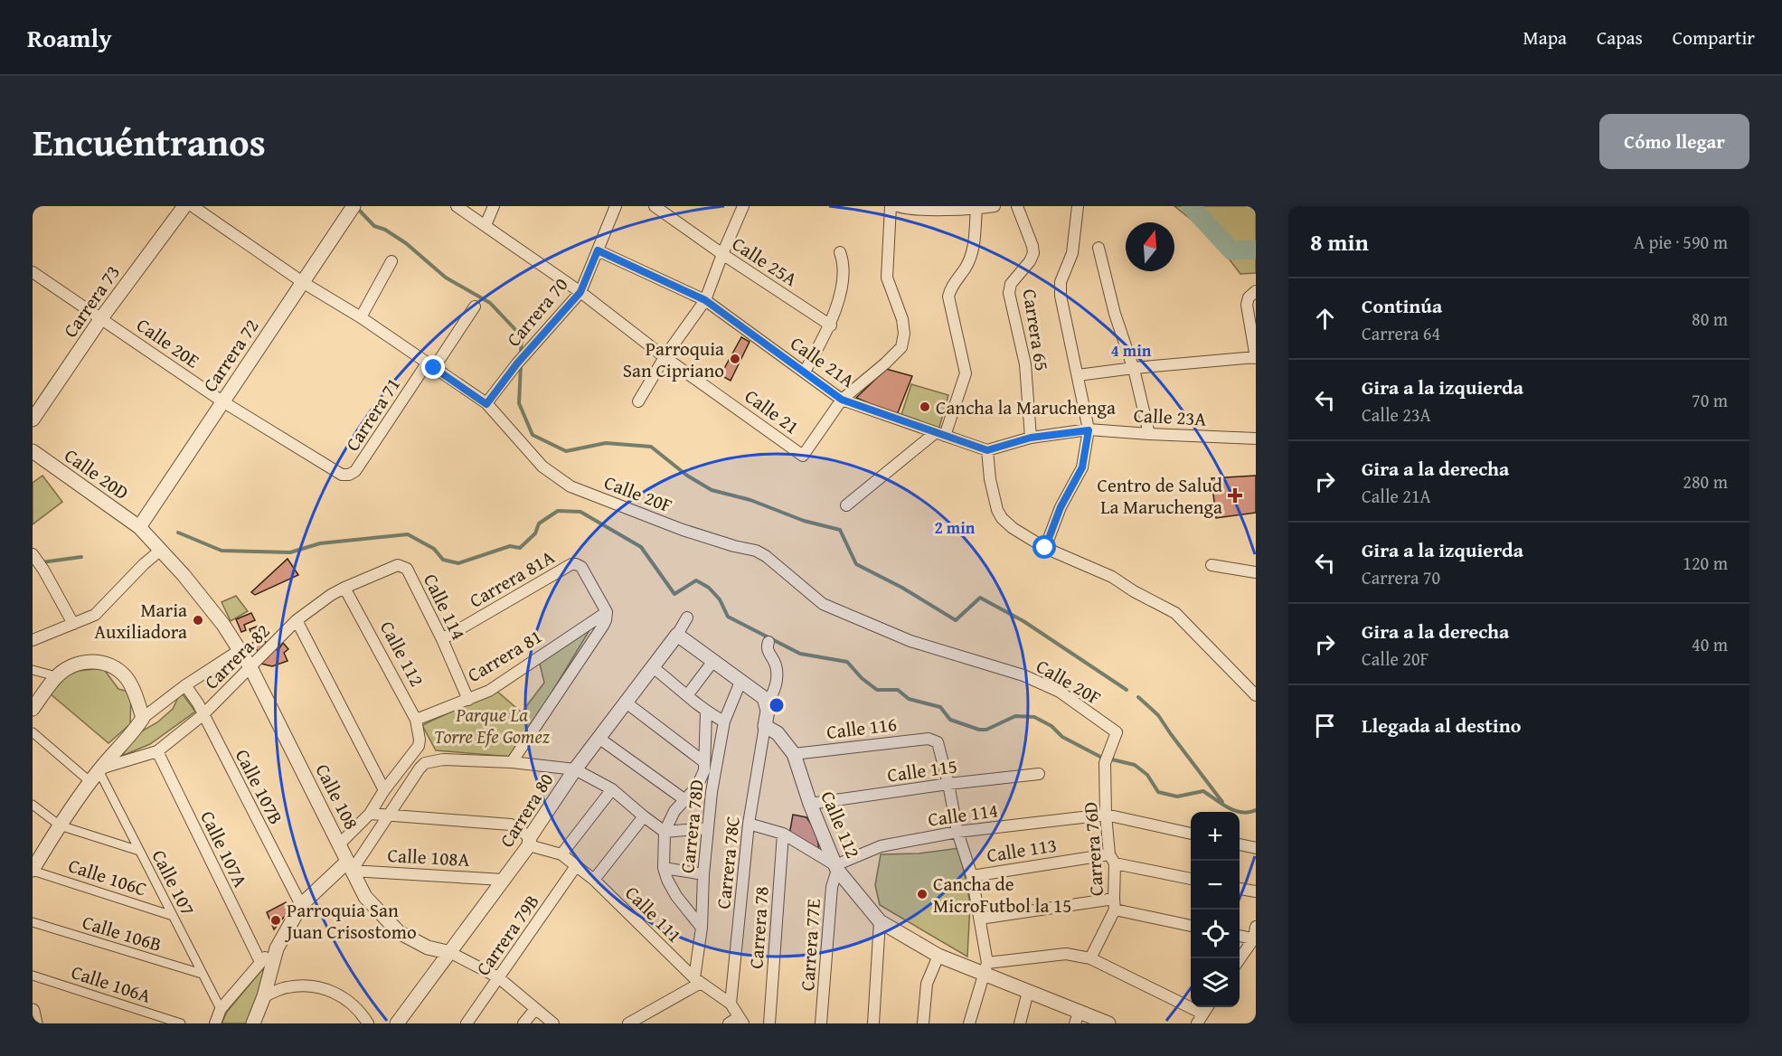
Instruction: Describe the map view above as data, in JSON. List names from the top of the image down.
{
  "streets": {
    "street": [
      "Calle 25A",
      "Carrera 73",
      "Carrera 70",
      "Carrera 65",
      "Calle 20E",
      "Carrera 72",
      "Calle 21A",
      "Calle 21",
      "Carrera 71",
      "Calle 23A",
      "Calle 20D",
      "Calle 20F",
      "Carrera 81A",
      "Calle 114",
      "Calle 112",
      "Carrera 81",
      "Carrera 82",
      "Calle 116",
      "Calle 115",
      "Calle 107B",
      "Calle 108",
      "Carrera 80",
      "Carrera 78D",
      "Calle 107A",
      "Carrera 76D",
      "Calle 113",
      "Calle 108A",
      "Carrera 78C",
      "Calle 106C",
      "Calle 107",
      "Calle 111",
      "Carrera 78",
      "Calle 106B",
      "Carrera 79B",
      "Carrera 77E",
      "Calle 106A"
    ]
  },
  "crossings": [
    ["Carrera 73", "Calle 20E"],
    ["Carrera 70", "Calle 21A"],
    ["Carrera 70", "Calle 21"],
    ["Carrera 70", "Calle 20F"],
    ["Carrera 65", "Calle 23A"],
    ["Calle 20E", "Carrera 72"],
    ["Calle 20E", "Carrera 71"],
    ["Carrera 72", "Calle 20D"],
    ["Carrera 72", "Calle 20F"],
    ["Carrera 72", "Calle 108"],
    ["Calle 21A", "Calle 21"],
    ["Calle 21A", "Calle 23A"],
    ["Carrera 71", "Calle 20F"],
    ["Calle 20D", "Calle 108"],
    ["Calle 20F", "Carrera 76D"],
    ["Carrera 81A", "Calle 114"],
    ["Carrera 81A", "Carrera 81"],
    ["Calle 114", "Calle 112"],
    ["Calle 114", "Carrera 81"],
    ["Calle 114", "Carrera 82"],
    ["Calle 114", "Carrera 76D"],
    ["Calle 114", "Carrera 77E"],
    ["Calle 112", "Carrera 81"],
    ["Calle 112", "Carrera 82"],
    ["Calle 112", "Calle 116"],
    ["Calle 112", "Calle 115"],
    ["Calle 112", "Carrera 76D"],
    ["Calle 112", "Carrera 78C"],
    ["Calle 112", "Carrera 77E"],
    ["Carrera 82", "Calle 107B"],
    ["Carrera 82", "Calle 108"],
    ["Carrera 82", "Calle 107A"],
    ["Carrera 82", "Calle 107"],
    ["Calle 116", "Calle 115"],
    ["Calle 108", "Carrera 80"],
    ["Calle 108", "Calle 108A"],
    ["Calle 108", "Carrera 79B"],
    ["Carrera 80", "Calle 108A"],
    ["Carrera 80", "Calle 111"],
    ["Carrera 78D", "Calle 111"],
    ["Carrera 76D", "Calle 113"],
    ["Carrera 78C", "Calle 111"],
    ["Calle 106C", "Calle 107"],
    ["Calle 107", "Calle 106B"],
    ["Calle 111", "Carrera 79B"]
  ],
  "parks": ["Parque La Torre Efe Gomez"],
  "places": {
    "other": [
      "Parroquia San Cipriano",
      "Cancha la Maruchenga",
      "Maria Auxiliadora",
      "Cancha de MicroFutbol la 15",
      "Parroquia San Juan Crisostomo"
    ],
    "health": ["Centro de Salud La Maruchenga"]
  },
  "north": "top",
  "page": {
    "header": "Roamly",
    "nav": ["Mapa", "Capas", "Compartir"],
    "title": "Encuéntranos",
    "buttons": "Cómo llegar",
    "heading": ["8 min", "A pie · 590 m"],
    "list": [
      ["Continúa", "Carrera 64", "80 m"],
      ["Gira a la izquierda", "Calle 23A", "70 m"],
      ["Gira a la derecha", "Calle 21A", "280 m"],
      ["Gira a la izquierda", "Carrera 70", "120 m"],
      ["Gira a la derecha", "Calle 20F", "40 m"],
      "Llegada al destino"
    ],
    "map_buttons": ["+", "−"]
  },
  "rings": ["4 min", "2 min"]
}
